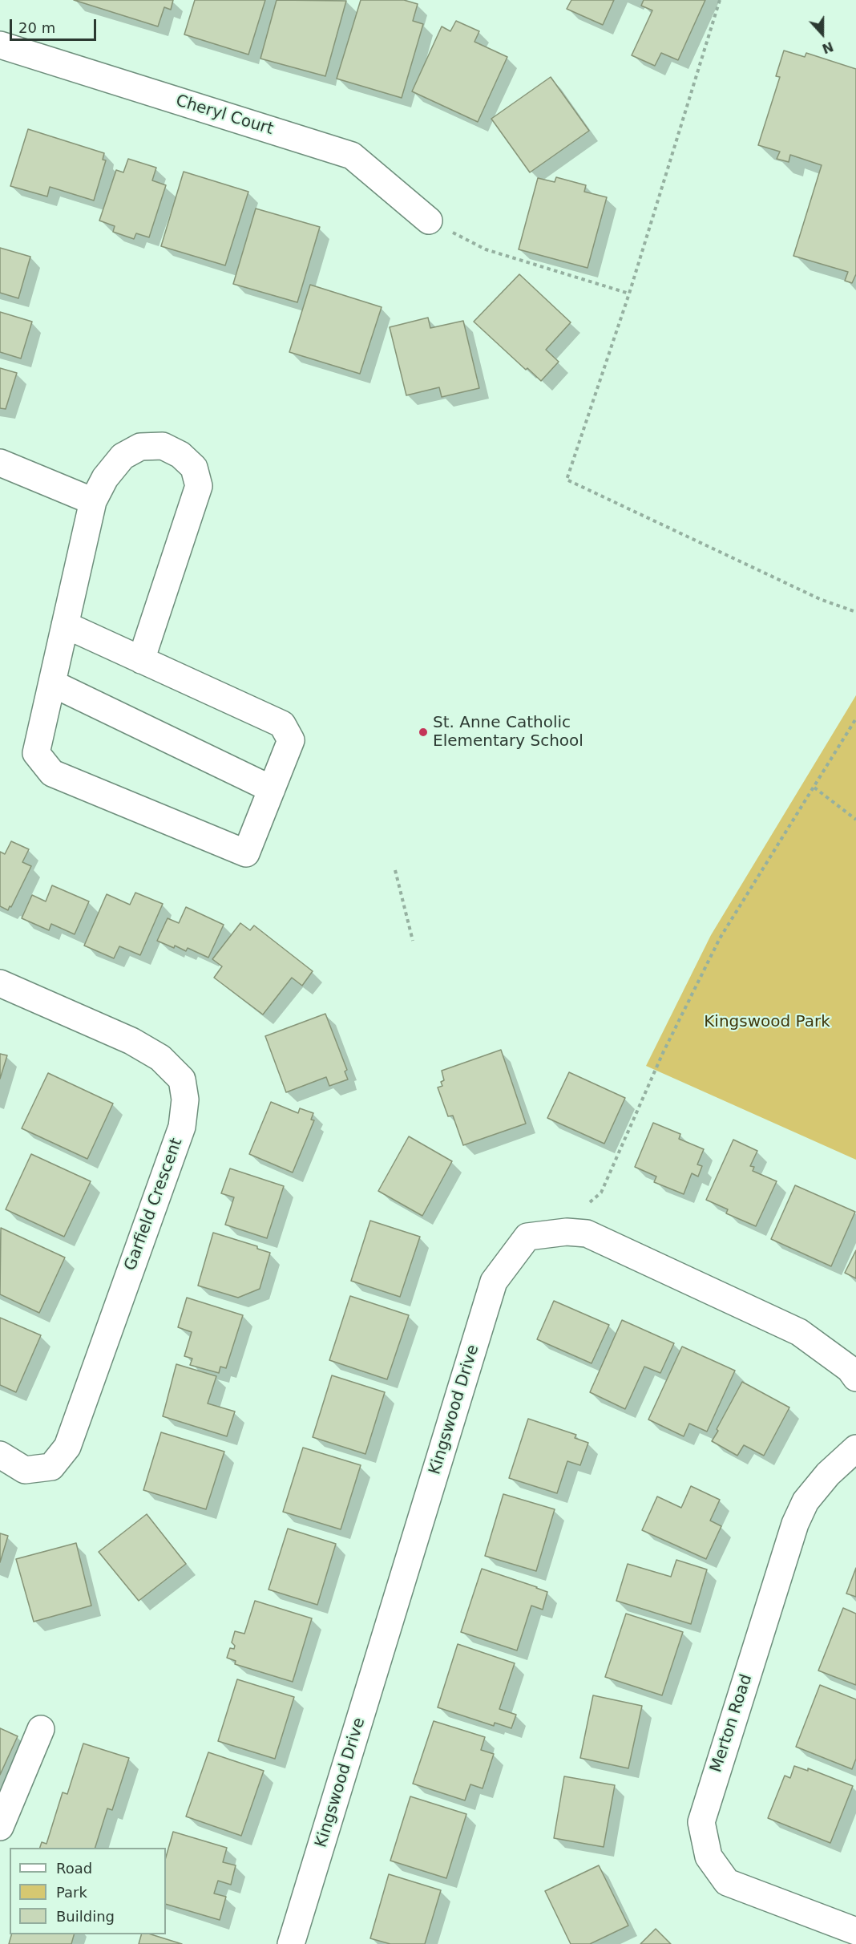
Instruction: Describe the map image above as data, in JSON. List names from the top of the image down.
{
  "streets": {
    "street": [
      "Cheryl Court",
      "Garfield Crescent",
      "Kingswood Drive",
      "Merton Road"
    ]
  },
  "parks": ["Kingswood Park"],
  "places": ["St. Anne Catholic Elementary School"],
  "legend": ["Road", "Park", "Building"],
  "scale_bar": "20 m",
  "north": "bottom"
}
